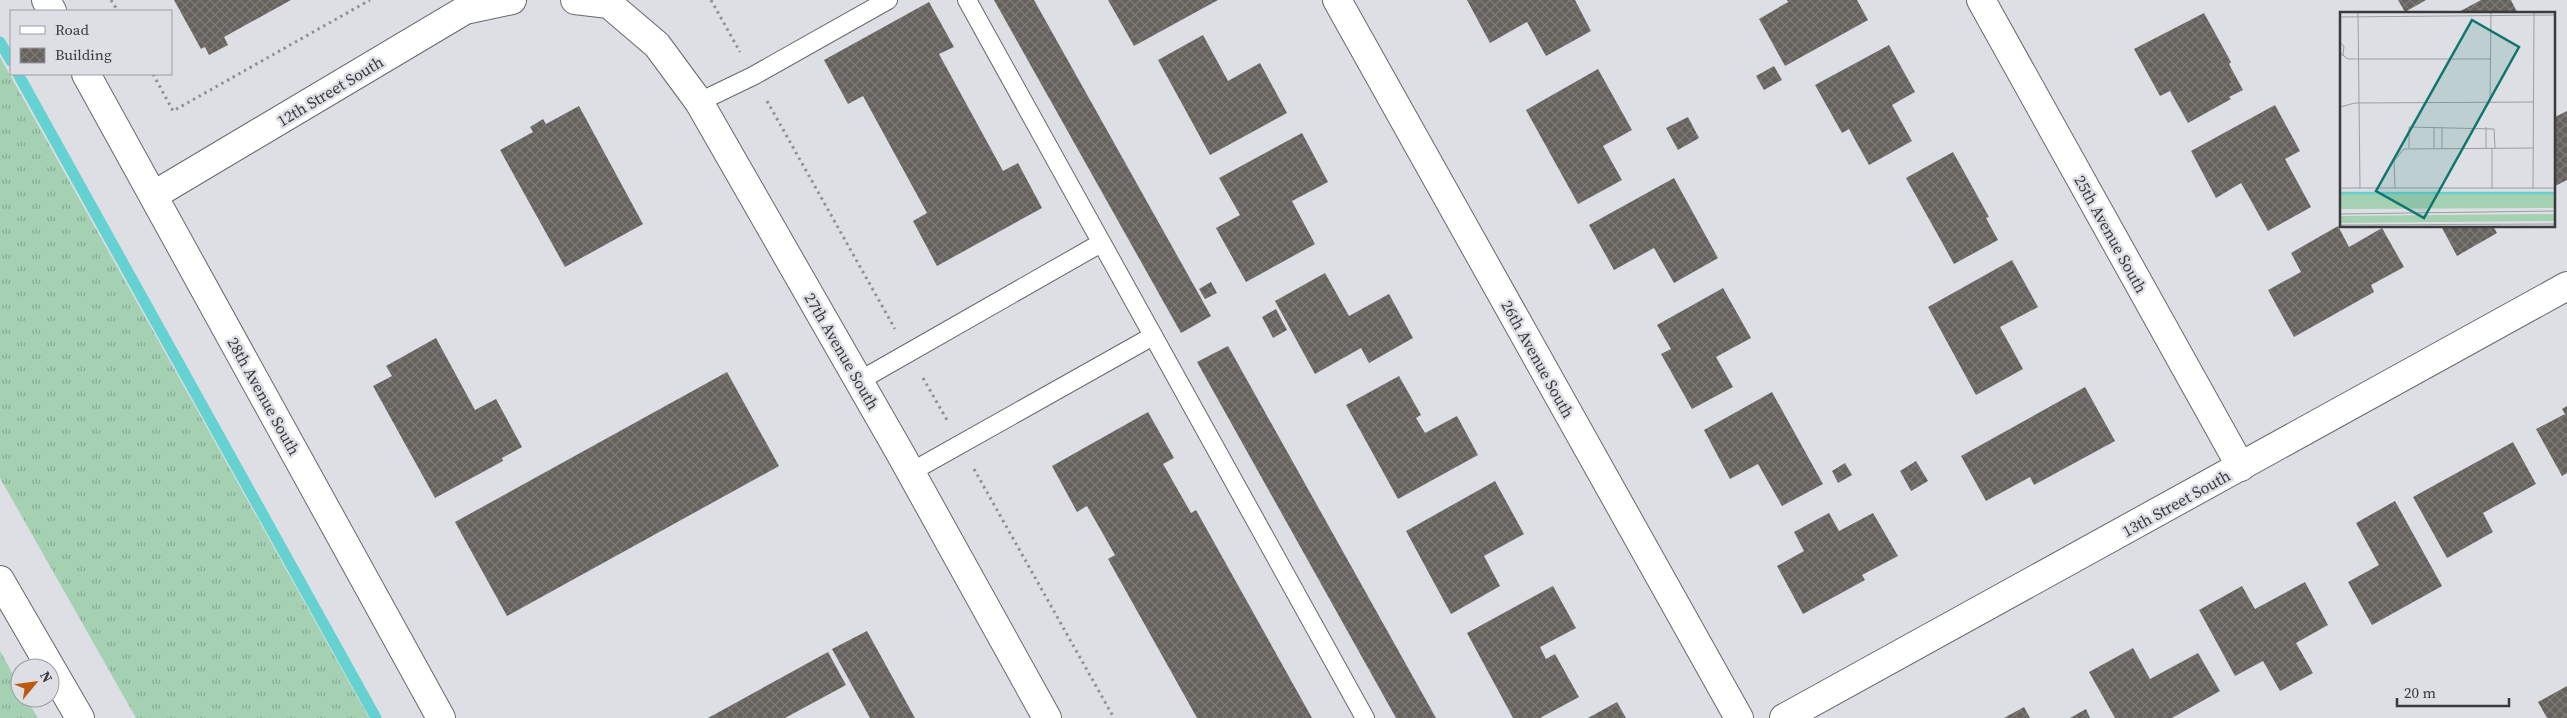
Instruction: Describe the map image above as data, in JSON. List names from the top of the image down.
{
  "streets": {
    "main road": [
      "12th Street South",
      "25th Avenue South",
      "27th Avenue South",
      "26th Avenue South",
      "28th Avenue South",
      "13th Street South"
    ]
  },
  "crossings": [
    ["12th Street South", "28th Avenue South"],
    ["25th Avenue South", "13th Street South"]
  ],
  "legend": ["Road", "Building"],
  "scale_bar": "20 m",
  "north": "top right"
}
